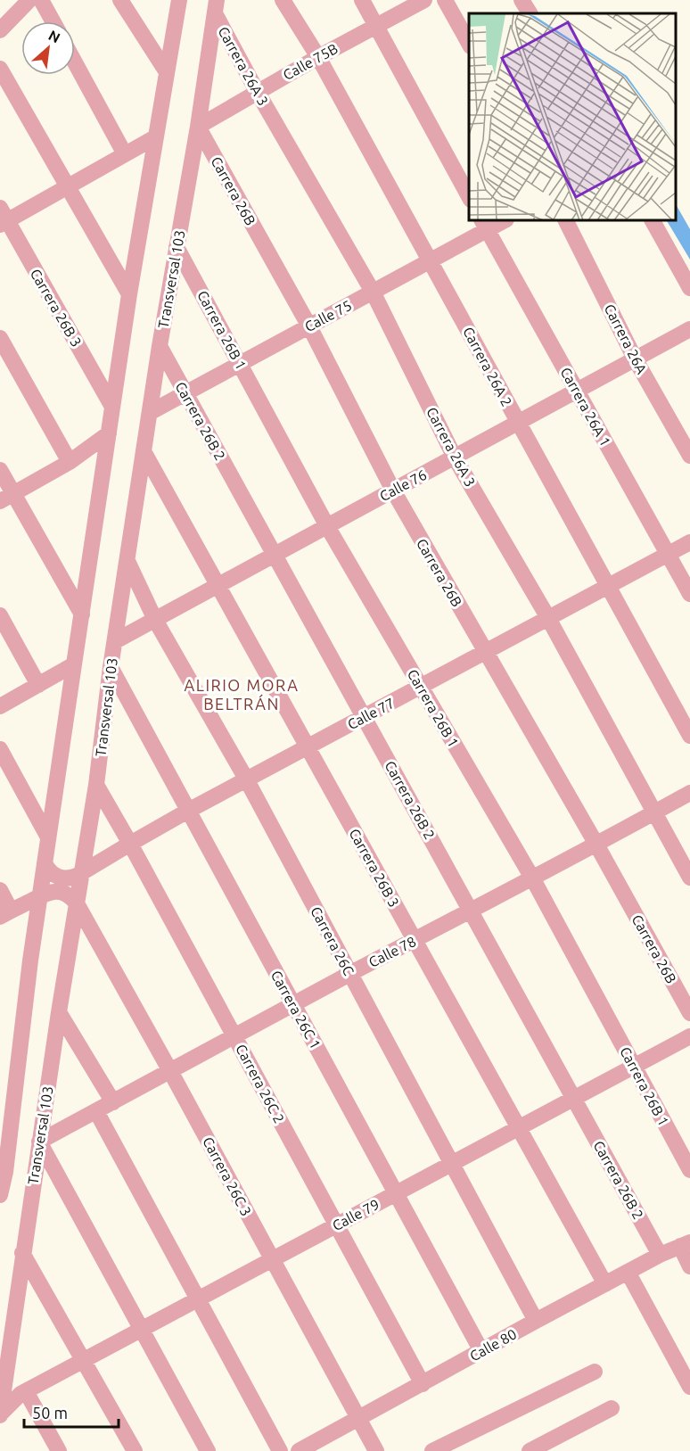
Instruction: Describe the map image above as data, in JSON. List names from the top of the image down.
{
  "streets": {
    "street": [
      "Calle 75B",
      "Carrera 26A 3",
      "Carrera 26B",
      "Transversal 103",
      "Carrera 26B 3",
      "Calle 75",
      "Carrera 26B 1",
      "Carrera 26A",
      "Carrera 26A 2",
      "Carrera 26A 1",
      "Carrera 26B 2",
      "Calle 76",
      "Calle 77",
      "Carrera 26C",
      "Calle 78",
      "Carrera 26C 1",
      "Carrera 26C 2",
      "Carrera 26C 3",
      "Calle 79",
      "Calle 80"
    ]
  },
  "crossings": [
    ["Calle 75B", "Carrera 26A 3"],
    ["Calle 75B", "Carrera 26B"],
    ["Calle 75B", "Transversal 103"],
    ["Calle 75B", "Carrera 26A 2"],
    ["Carrera 26A 3", "Transversal 103"],
    ["Carrera 26A 3", "Calle 75"],
    ["Carrera 26A 3", "Calle 76"],
    ["Carrera 26A 3", "Calle 77"],
    ["Carrera 26A 3", "Calle 78"],
    ["Carrera 26B", "Transversal 103"],
    ["Carrera 26B", "Calle 75"],
    ["Carrera 26B", "Calle 76"],
    ["Carrera 26B", "Calle 77"],
    ["Carrera 26B", "Calle 78"],
    ["Transversal 103", "Carrera 26B 3"],
    ["Transversal 103", "Calle 75"],
    ["Transversal 103", "Carrera 26B 1"],
    ["Transversal 103", "Carrera 26B 2"],
    ["Transversal 103", "Calle 76"],
    ["Transversal 103", "Calle 77"],
    ["Transversal 103", "Carrera 26C"],
    ["Transversal 103", "Calle 78"],
    ["Transversal 103", "Carrera 26C 1"],
    ["Transversal 103", "Carrera 26C 2"],
    ["Transversal 103", "Carrera 26C 3"],
    ["Transversal 103", "Calle 79"],
    ["Carrera 26B 3", "Calle 76"],
    ["Carrera 26B 3", "Calle 77"],
    ["Carrera 26B 3", "Calle 78"],
    ["Carrera 26B 3", "Calle 79"],
    ["Carrera 26B 3", "Calle 80"],
    ["Calle 75", "Carrera 26B 1"],
    ["Calle 75", "Carrera 26A 2"],
    ["Calle 75", "Carrera 26A 1"],
    ["Calle 75", "Carrera 26B 2"],
    ["Carrera 26B 1", "Calle 76"],
    ["Carrera 26B 1", "Calle 77"],
    ["Carrera 26B 1", "Calle 78"],
    ["Carrera 26B 1", "Calle 79"],
    ["Carrera 26A", "Calle 76"],
    ["Carrera 26A 2", "Calle 76"],
    ["Carrera 26A 2", "Calle 77"],
    ["Carrera 26A 1", "Calle 76"],
    ["Carrera 26A 1", "Calle 77"],
    ["Carrera 26B 2", "Calle 76"],
    ["Carrera 26B 2", "Calle 77"],
    ["Carrera 26B 2", "Calle 78"],
    ["Carrera 26B 2", "Calle 79"],
    ["Carrera 26B 2", "Calle 80"],
    ["Calle 76", "Carrera 26C"],
    ["Calle 77", "Carrera 26C"],
    ["Calle 77", "Carrera 26C 1"],
    ["Calle 77", "Carrera 26C 2"],
    ["Carrera 26C", "Calle 78"],
    ["Carrera 26C", "Calle 79"],
    ["Carrera 26C", "Calle 80"],
    ["Calle 78", "Carrera 26C 1"],
    ["Calle 78", "Carrera 26C 2"],
    ["Calle 78", "Carrera 26C 3"],
    ["Carrera 26C 1", "Calle 79"],
    ["Carrera 26C 1", "Calle 80"],
    ["Carrera 26C 2", "Calle 79"],
    ["Carrera 26C 2", "Calle 80"],
    ["Carrera 26C 3", "Calle 79"],
    ["Carrera 26C 3", "Calle 80"]
  ],
  "districts": ["ALIRIO MORA BELTRÁN"],
  "scale_bar": "50 m",
  "north": "top right"
}
